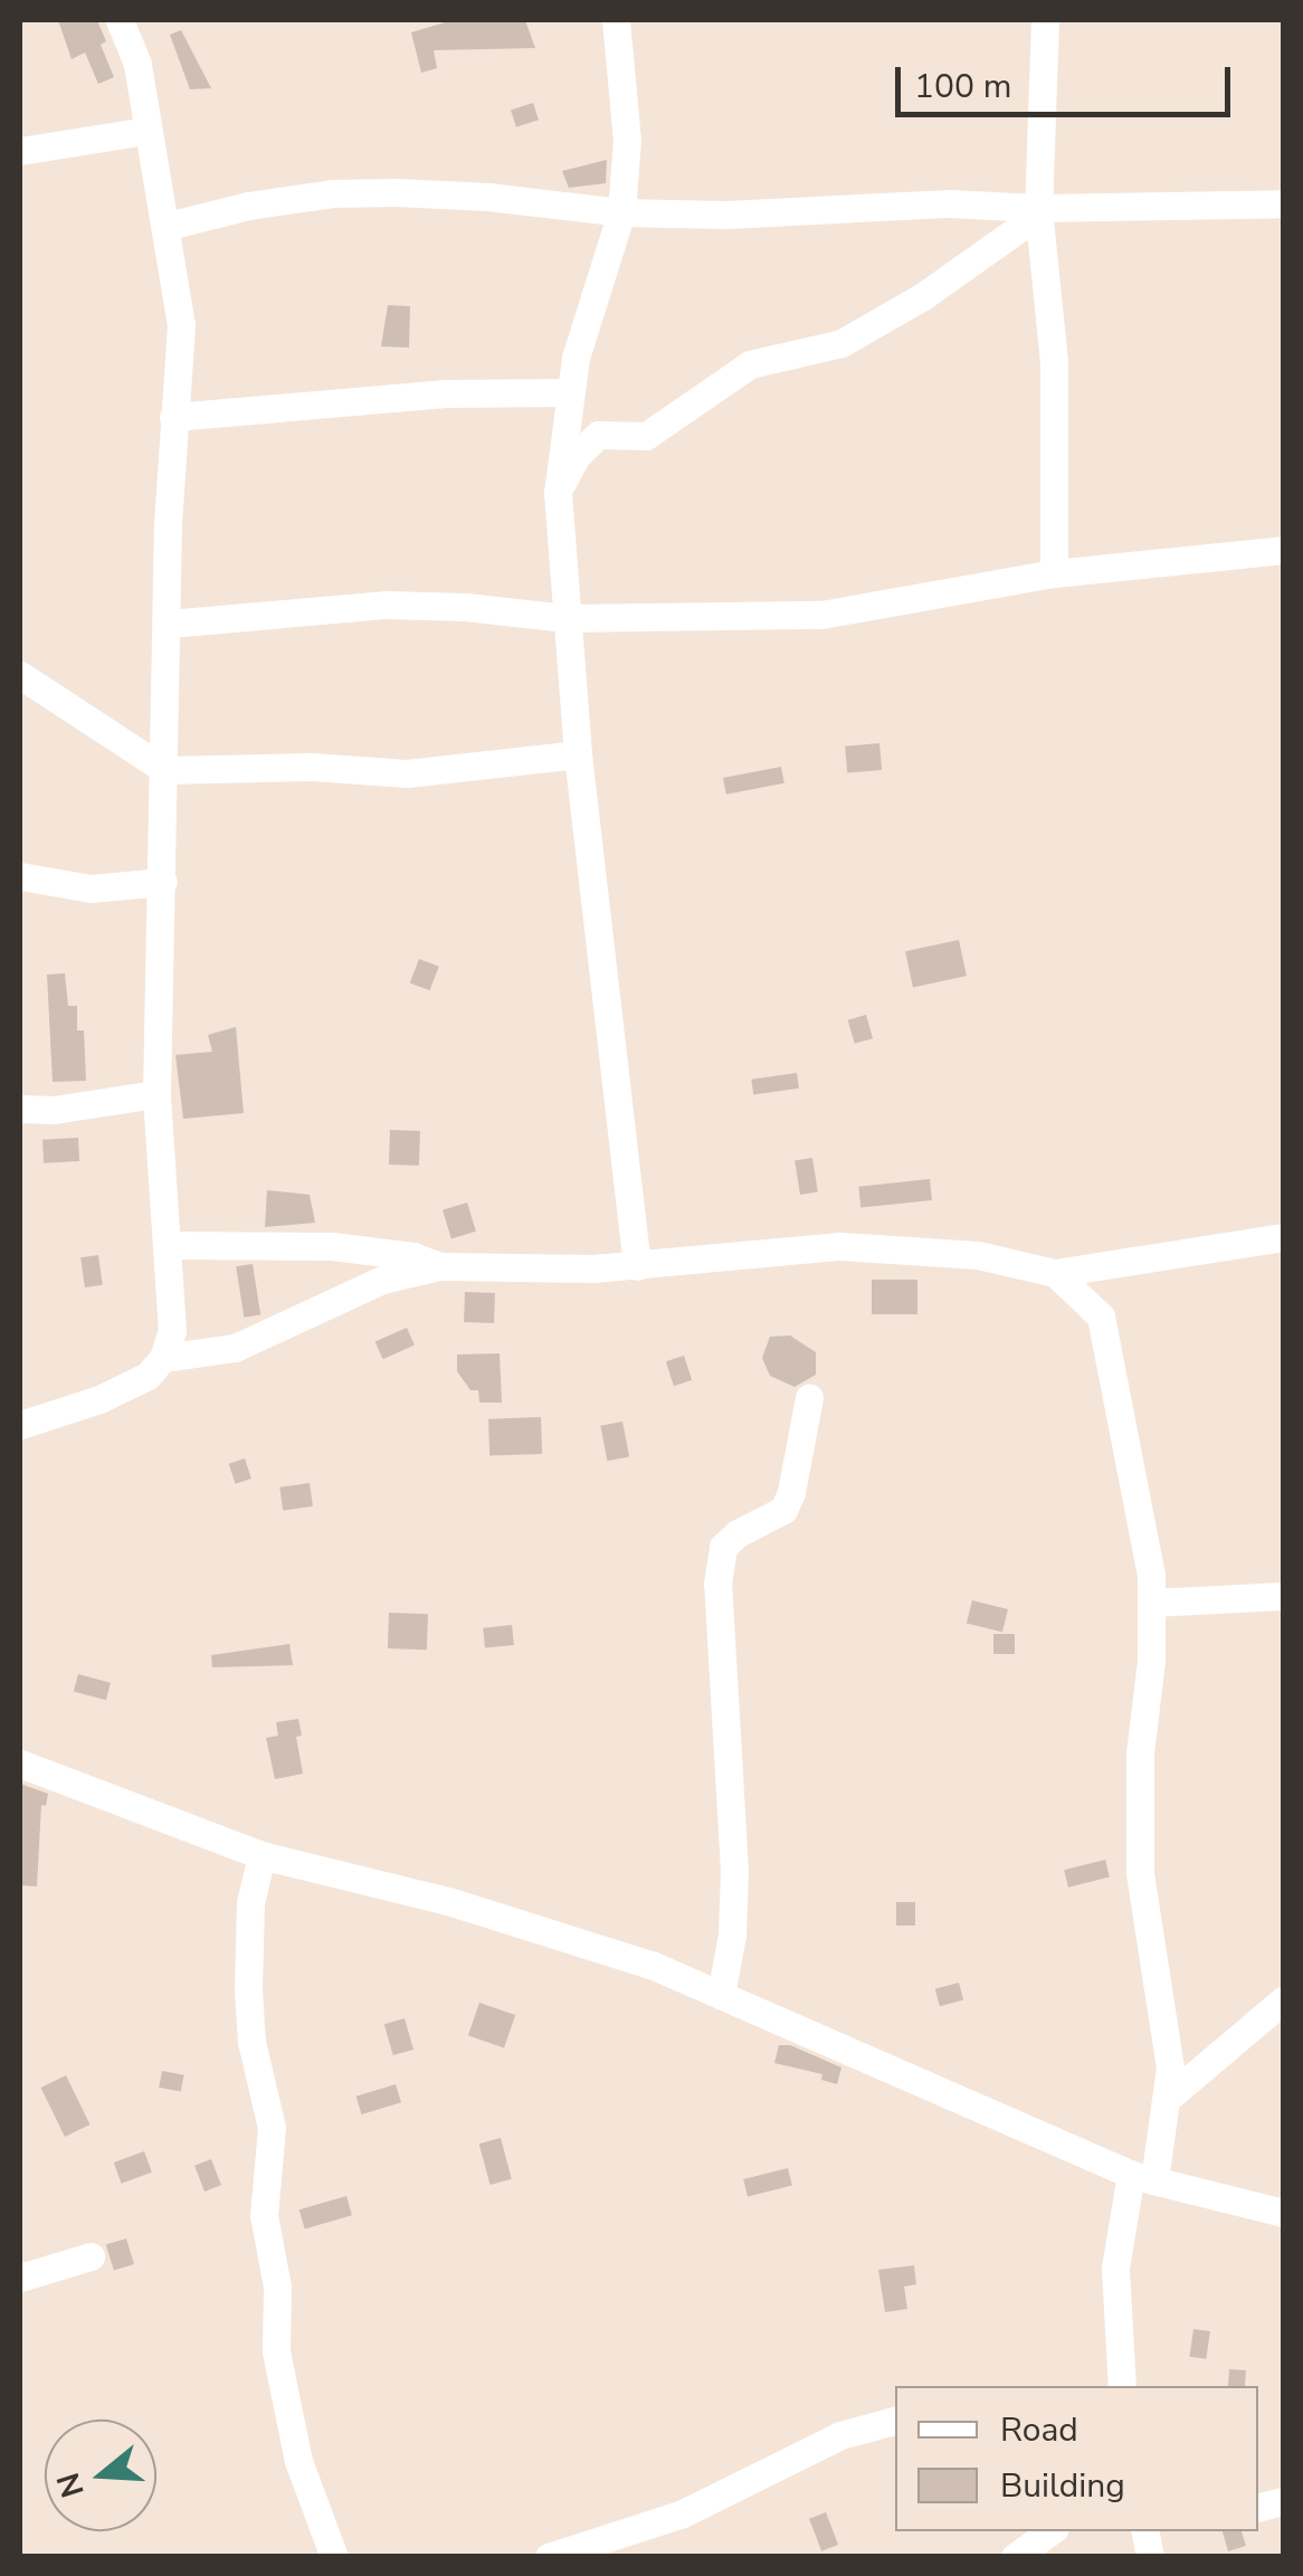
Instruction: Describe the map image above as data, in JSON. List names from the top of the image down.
{
  "legend": ["Road", "Building"],
  "scale_bar": "100 m",
  "north": "left"
}
